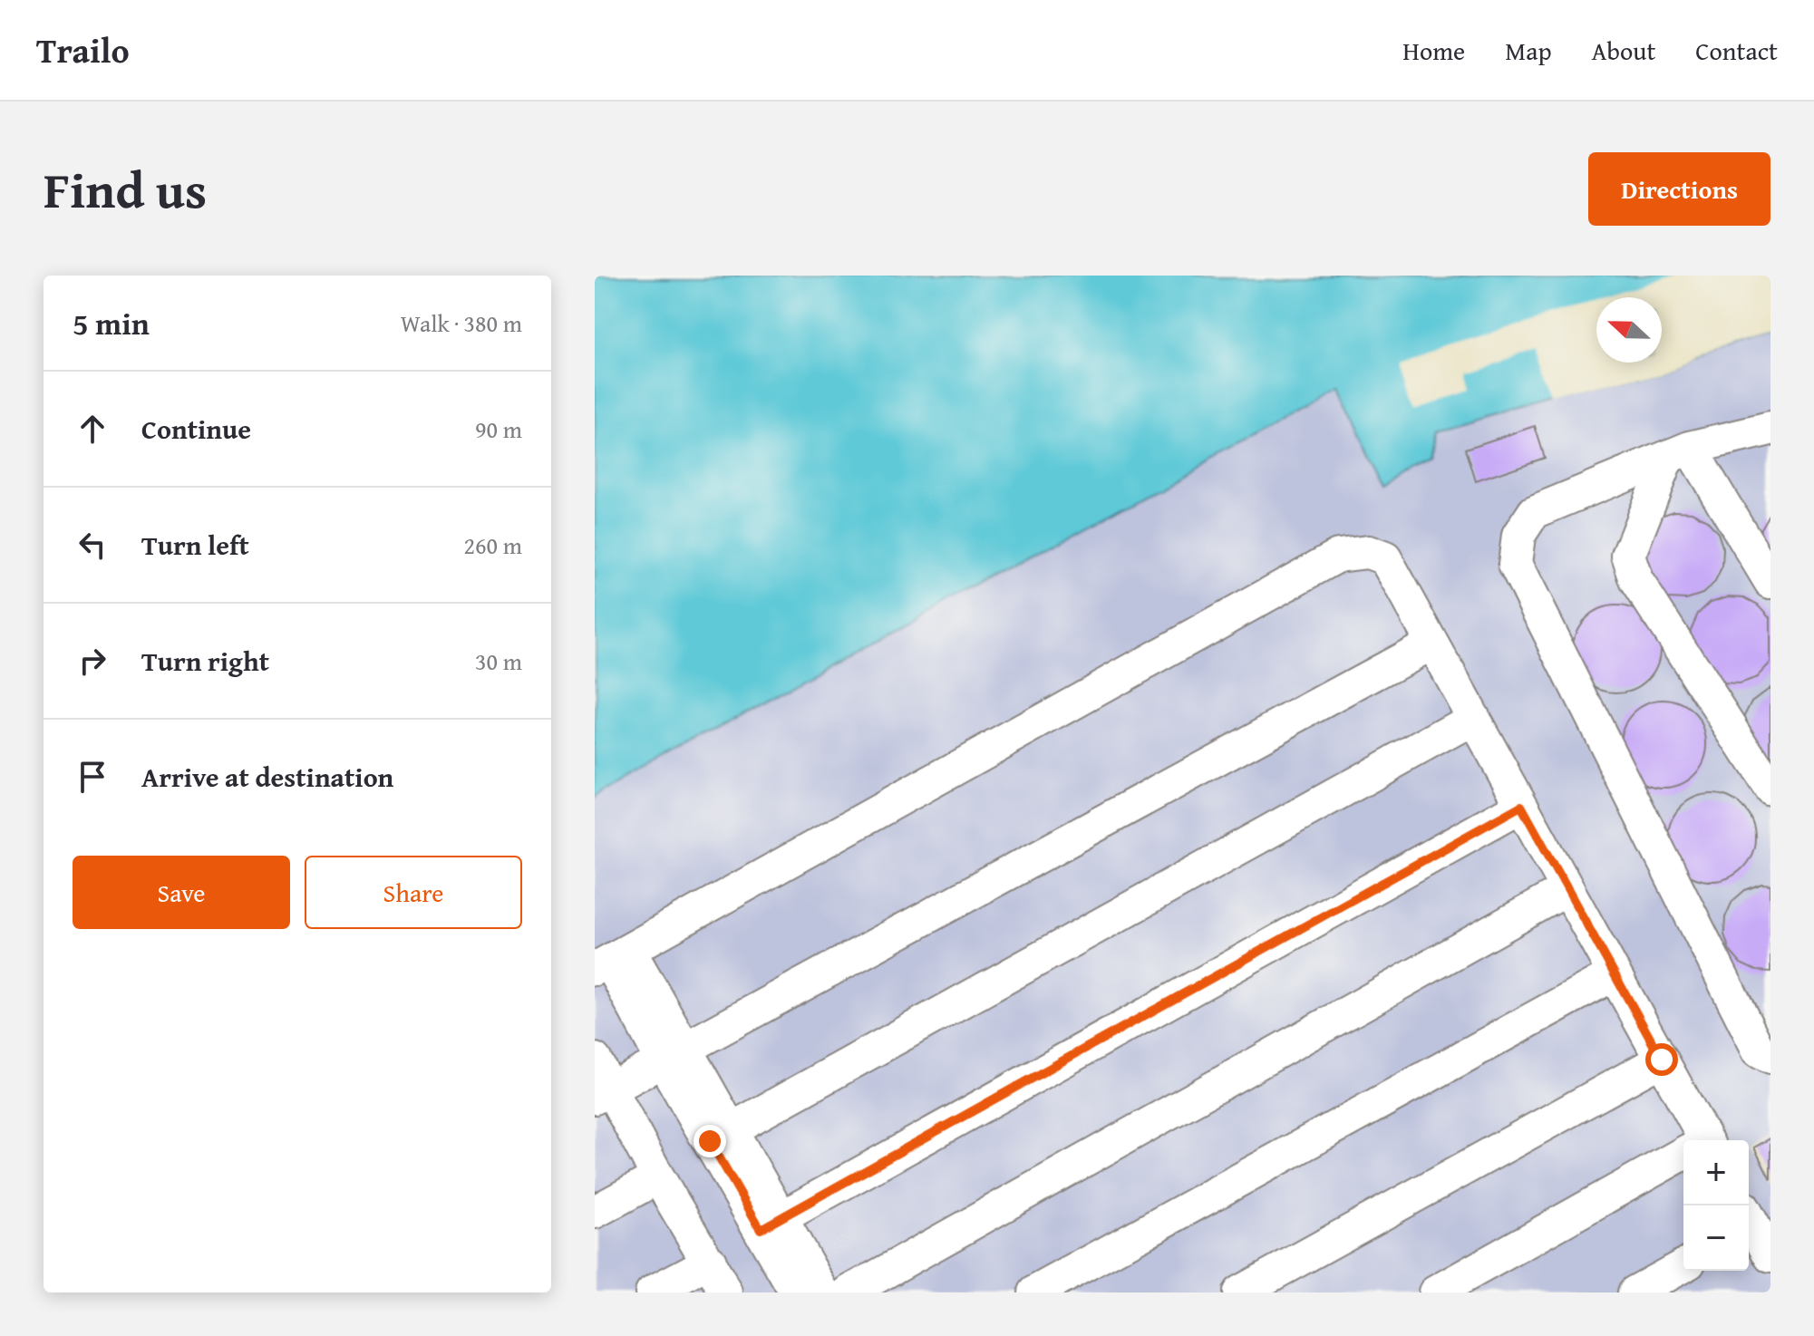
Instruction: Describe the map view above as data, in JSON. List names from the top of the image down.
{
  "north": "left",
  "page": {
    "header": "Trailo",
    "nav": [
      "Home",
      "Map",
      "About",
      "Contact"
    ],
    "title": "Find us",
    "buttons": [
      "Directions",
      ["Save", "Share"]
    ],
    "heading": ["5 min", "Walk · 380 m"],
    "list": [
      ["Continue", "90 m"],
      ["Turn left", "260 m"],
      ["Turn right", "30 m"],
      "Arrive at destination"
    ],
    "map_buttons": ["+", "−"]
  }
}
